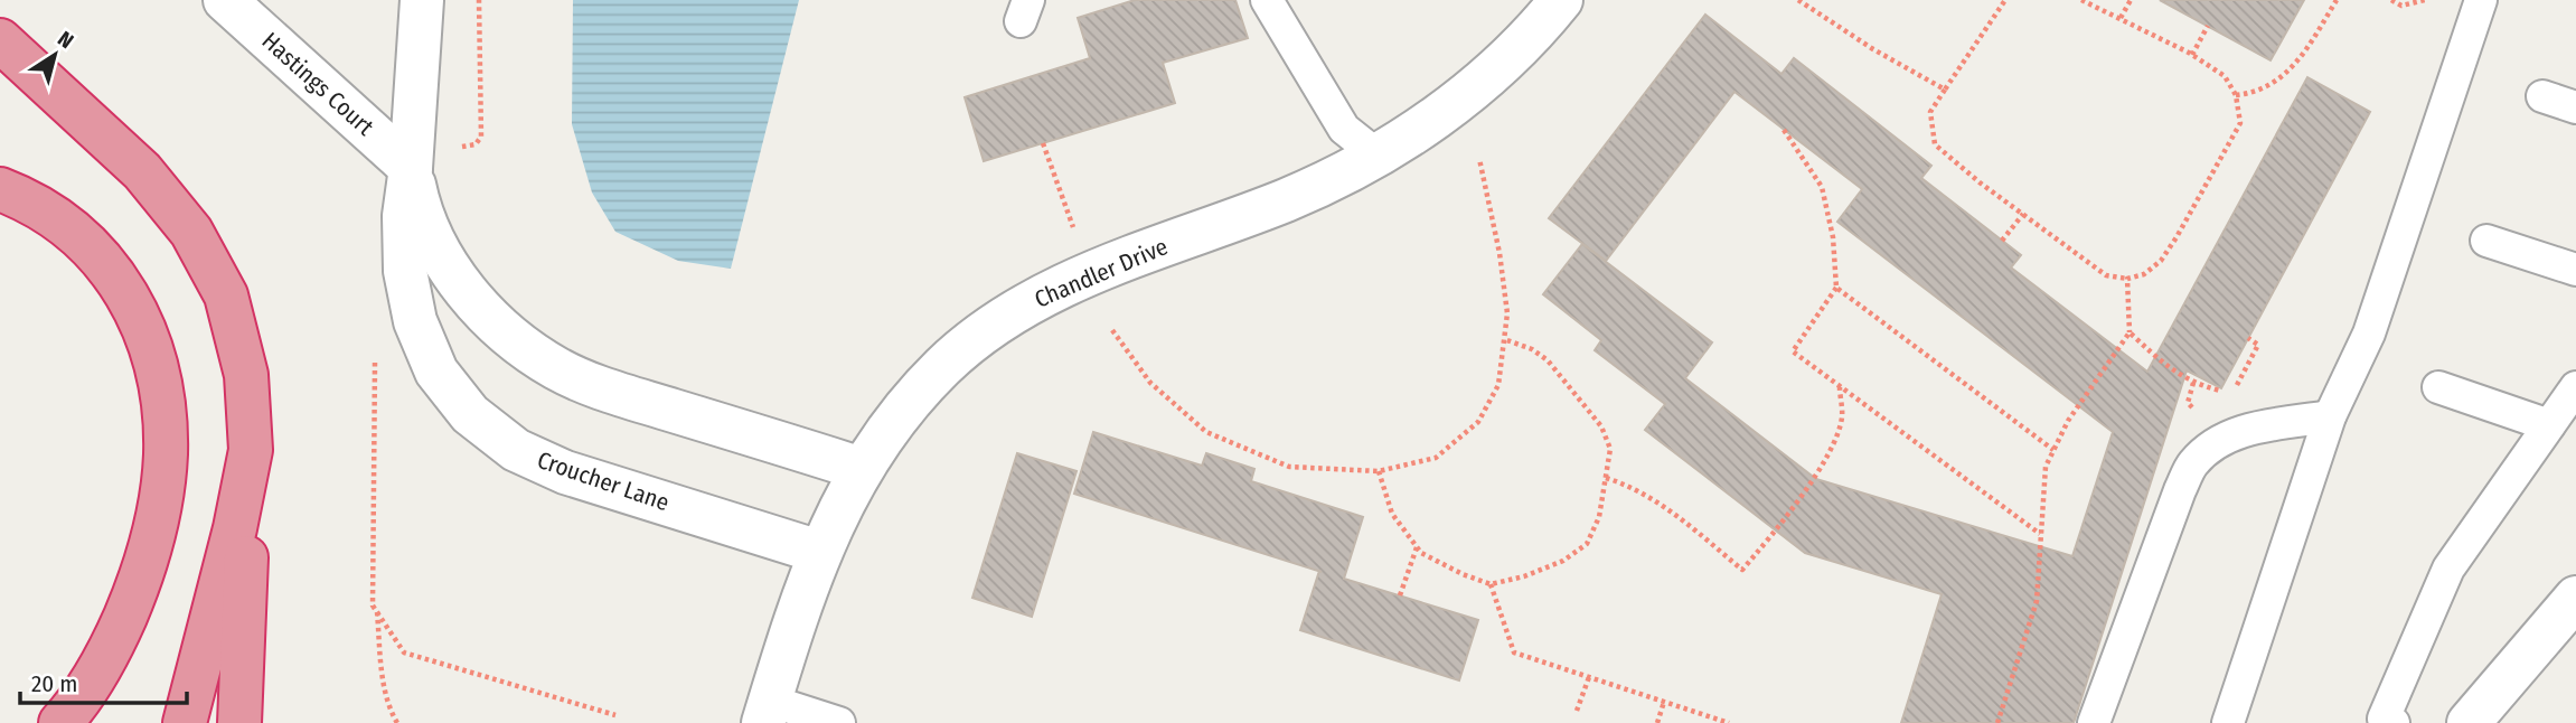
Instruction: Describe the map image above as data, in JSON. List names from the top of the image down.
{
  "streets": {
    "street": ["Hastings Court", "Chandler Drive", "Croucher Lane"]
  },
  "crossings": [
    ["Hastings Court", "Croucher Lane"],
    ["Chandler Drive", "Croucher Lane"]
  ],
  "scale_bar": "20 m",
  "north": "top right"
}
